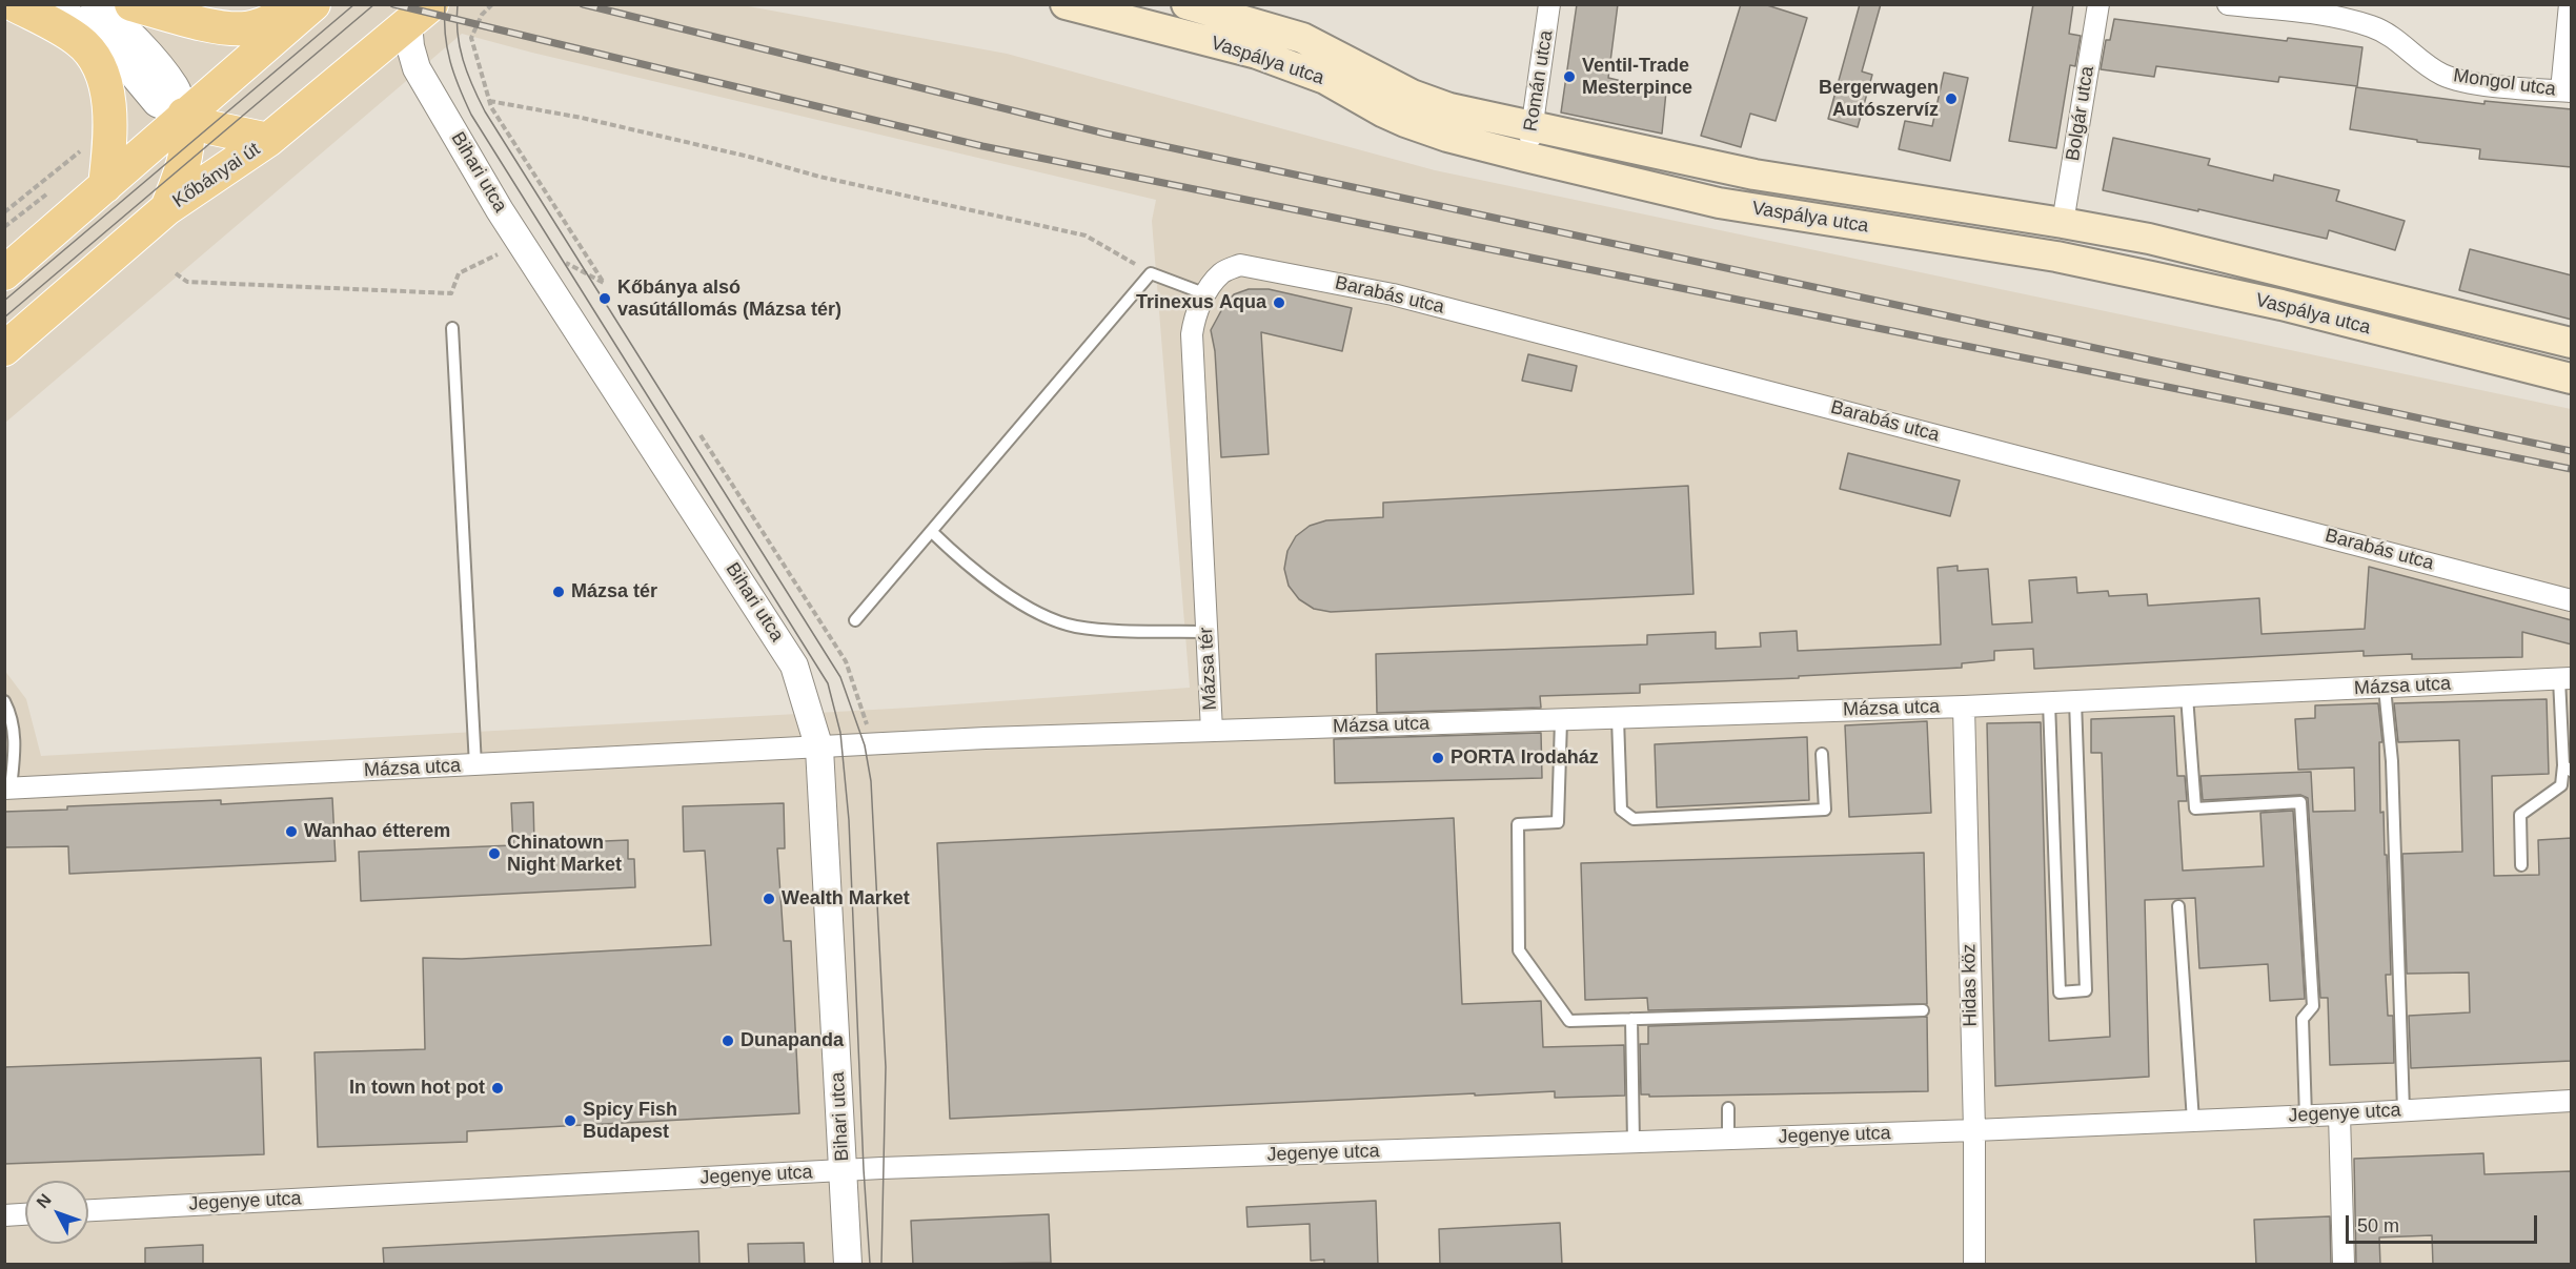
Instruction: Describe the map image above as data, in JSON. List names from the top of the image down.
{
  "streets": {
    "main road": ["Vaspálya utca", "Kőbányai út"],
    "street": [
      "Román utca",
      "Mongol utca",
      "Bolgár utca",
      "Bihari utca",
      "Barabás utca",
      "Mázsa tér",
      "Mázsa utca",
      "Hidas köz",
      "Jegenye utca"
    ]
  },
  "crossings": [
    ["Vaspálya utca", "Román utca"],
    ["Vaspálya utca", "Bolgár utca"],
    ["Bihari utca", "Kőbányai út"],
    ["Bihari utca", "Mázsa tér"],
    ["Bihari utca", "Mázsa utca"],
    ["Bihari utca", "Jegenye utca"],
    ["Barabás utca", "Mázsa tér"],
    ["Mázsa tér", "Mázsa utca"],
    ["Mázsa utca", "Hidas köz"],
    ["Hidas köz", "Jegenye utca"]
  ],
  "places": [
    "Ventil-Trade Mesterpince",
    "Bergerwagen Autószervíz",
    "Kőbánya alsó vasútállomás (Mázsa tér)",
    "Trinexus Aqua",
    "Mázsa tér",
    "PORTA Irodaház",
    "Wanhao étterem",
    "Chinatown Night Market",
    "Wealth Market",
    "Dunapanda",
    "In town hot pot",
    "Spicy Fish Budapest"
  ],
  "scale_bar": "50 m",
  "north": "top left"
}
